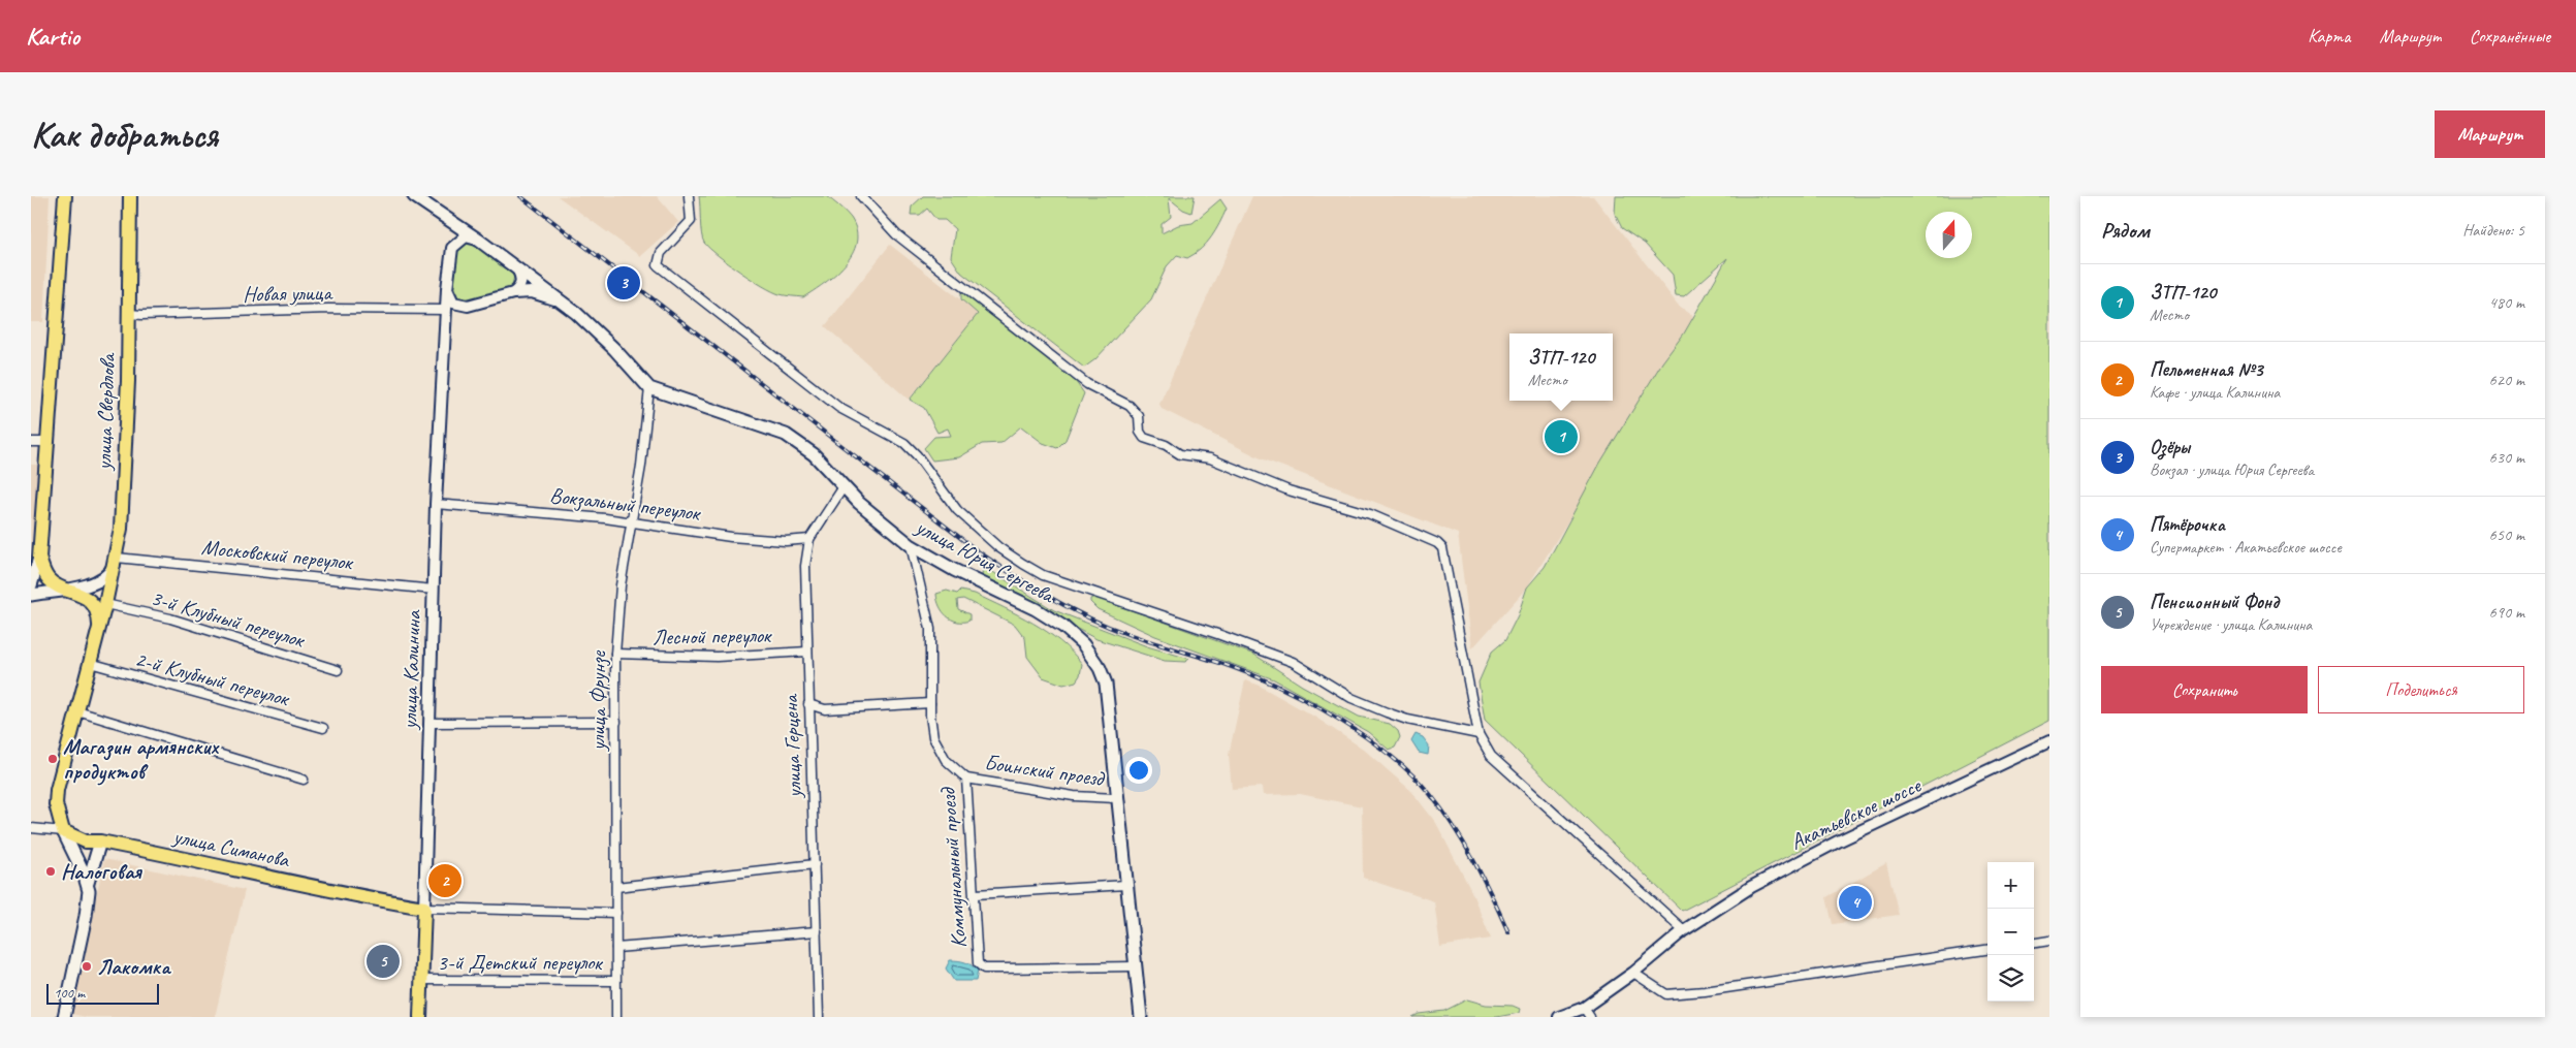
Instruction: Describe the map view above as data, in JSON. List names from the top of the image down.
{
  "streets": {
    "main road": [
      "улица Свердлова",
      "улица Юрия Сергеева",
      "улица Калинина",
      "улица Симанова"
    ],
    "street": [
      "Новая улица",
      "Вокзальный переулок",
      "Московский переулок",
      "3-й Клубный переулок",
      "Лесной переулок",
      "2-й Клубный переулок",
      "улица Фрунзе",
      "улица Герцена",
      "Боинский проезд",
      "Акатьевское шоссе",
      "Коммунальный проезд",
      "3-й Детский переулок"
    ]
  },
  "crossings": [
    ["Новая улица", "улица Свердлова"],
    ["Новая улица", "улица Калинина"],
    ["улица Свердлова", "Московский переулок"],
    ["улица Свердлова", "3-й Клубный переулок"],
    ["улица Свердлова", "2-й Клубный переулок"],
    ["улица Свердлова", "улица Симанова"],
    ["Вокзальный переулок", "улица Калинина"],
    ["Вокзальный переулок", "улица Фрунзе"],
    ["Вокзальный переулок", "улица Герцена"],
    ["Московский переулок", "улица Калинина"],
    ["улица Юрия Сергеева", "улица Калинина"],
    ["улица Юрия Сергеева", "улица Фрунзе"],
    ["улица Юрия Сергеева", "улица Герцена"],
    ["улица Юрия Сергеева", "Боинский проезд"],
    ["улица Юрия Сергеева", "Коммунальный проезд"],
    ["Лесной переулок", "улица Фрунзе"],
    ["Лесной переулок", "улица Герцена"],
    ["улица Калинина", "улица Симанова"],
    ["улица Калинина", "3-й Детский переулок"],
    ["улица Фрунзе", "3-й Детский переулок"],
    ["Боинский проезд", "Коммунальный проезд"]
  ],
  "places": ["Магазин армянских продуктов", "Налоговая", "Лакомка"],
  "scale_bar": "100 m",
  "north": "top",
  "page": {
    "header": "Kartio",
    "nav": ["Карта", "Маршрут", "Сохранённые"],
    "buttons": [
      "Маршрут",
      ["Сохранить", "Поделиться"]
    ],
    "title": "Как добраться",
    "heading": ["Рядом", "Найдено: 5"],
    "list": [
      {
        "mark": "1",
        "name": "ЗТП-120",
        "note": "Место",
        "value": "480 m"
      },
      {
        "mark": "2",
        "name": "Пельменная №3",
        "note": "Кафе · улица Калинина",
        "value": "620 m"
      },
      {
        "mark": "3",
        "name": "Озёры",
        "note": "Вокзал · улица Юрия Сергеева",
        "value": "630 m"
      },
      {
        "mark": "4",
        "name": "Пятёрочка",
        "note": "Супермаркет · Акатьевское шоссе",
        "value": "650 m"
      },
      {
        "mark": "5",
        "name": "Пенсионный Фонд",
        "note": "Учреждение · улица Калинина",
        "value": "690 m"
      }
    ],
    "pins": [
      "3",
      "1",
      "2",
      "4",
      "5"
    ],
    "popup": ["ЗТП-120", "Место"],
    "map_buttons": ["+", "−"],
    "scale": "100 m"
  }
}
